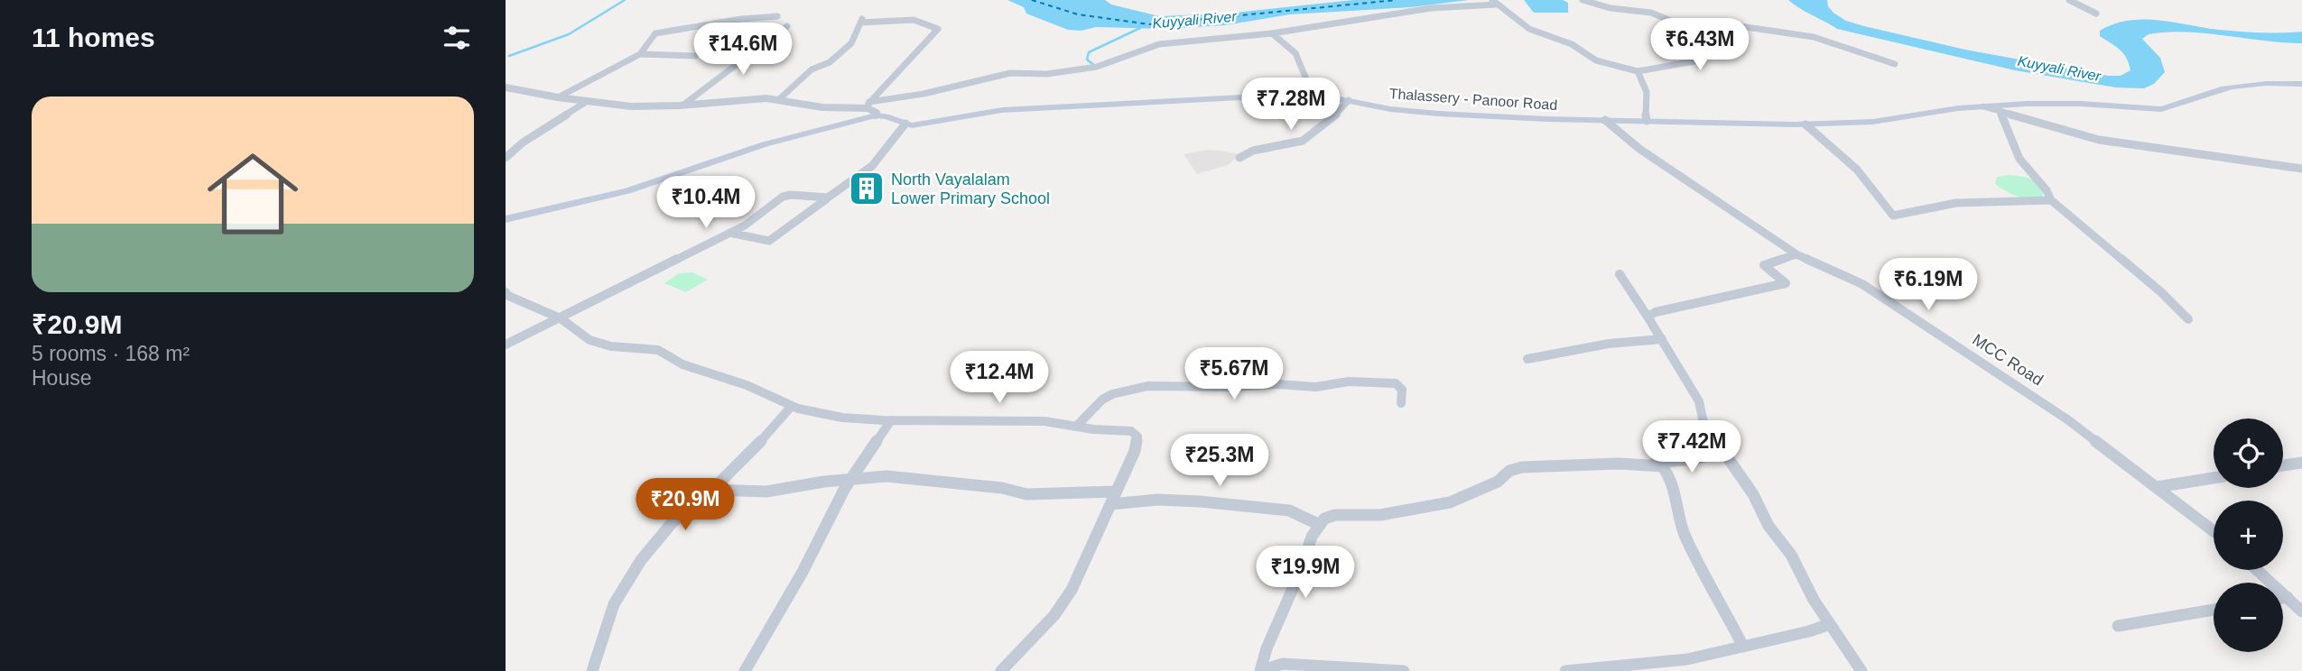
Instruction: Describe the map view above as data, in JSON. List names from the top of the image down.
{
  "streets": {
    "main road": ["Thalassery - Panoor Road"],
    "street": ["MCC Road"]
  },
  "crossings": [
    ["Thalassery - Panoor Road", "MCC Road"]
  ],
  "water": ["Kuyyali River"],
  "places": {
    "building": ["North Vayalalam Lower Primary School"]
  },
  "page": {
    "heading": "11 homes",
    "price": [
      "₹6.43M",
      "₹14.6M",
      "₹7.28M",
      "₹10.4M",
      "₹6.19M",
      "₹5.67M",
      "₹12.4M",
      "₹7.42M",
      "₹25.3M",
      "₹20.9M",
      "₹19.9M"
    ],
    "list": [
      {
        "name": "₹20.9M",
        "note": "5 rooms · 168 m² · House"
      }
    ],
    "map_buttons": ["+", "−"]
  }
}
